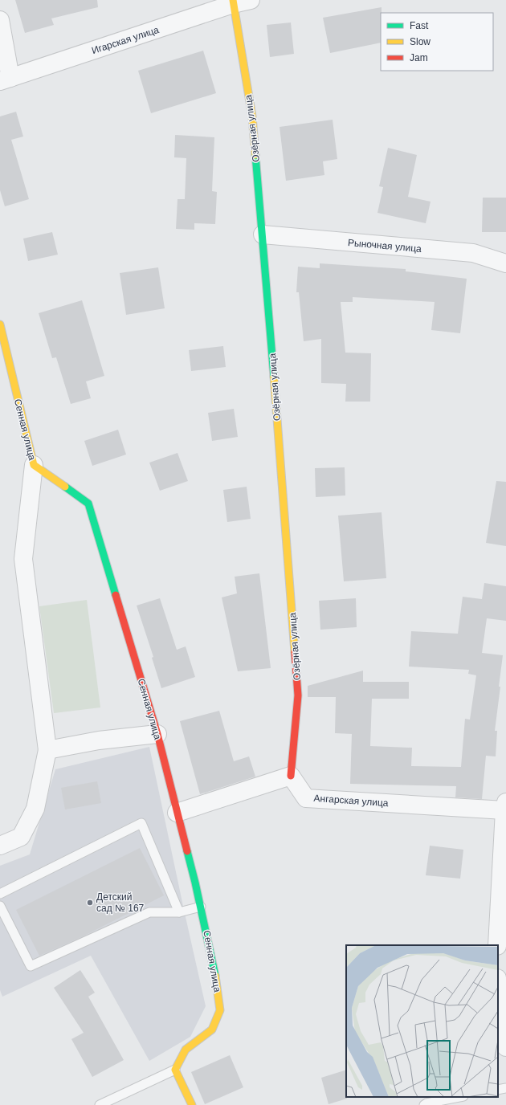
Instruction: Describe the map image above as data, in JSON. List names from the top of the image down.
{
  "streets": {
    "street": [
      "Игарская улица",
      "Озёрная улица",
      "Рыночная улица",
      "Сенная улица",
      "Ангарская улица"
    ]
  },
  "crossings": [
    ["Игарская улица", "Озёрная улица"],
    ["Озёрная улица", "Рыночная улица"],
    ["Озёрная улица", "Ангарская улица"]
  ],
  "places": ["Детский сад № 167"],
  "legend": ["Fast", "Slow", "Jam"]
}
